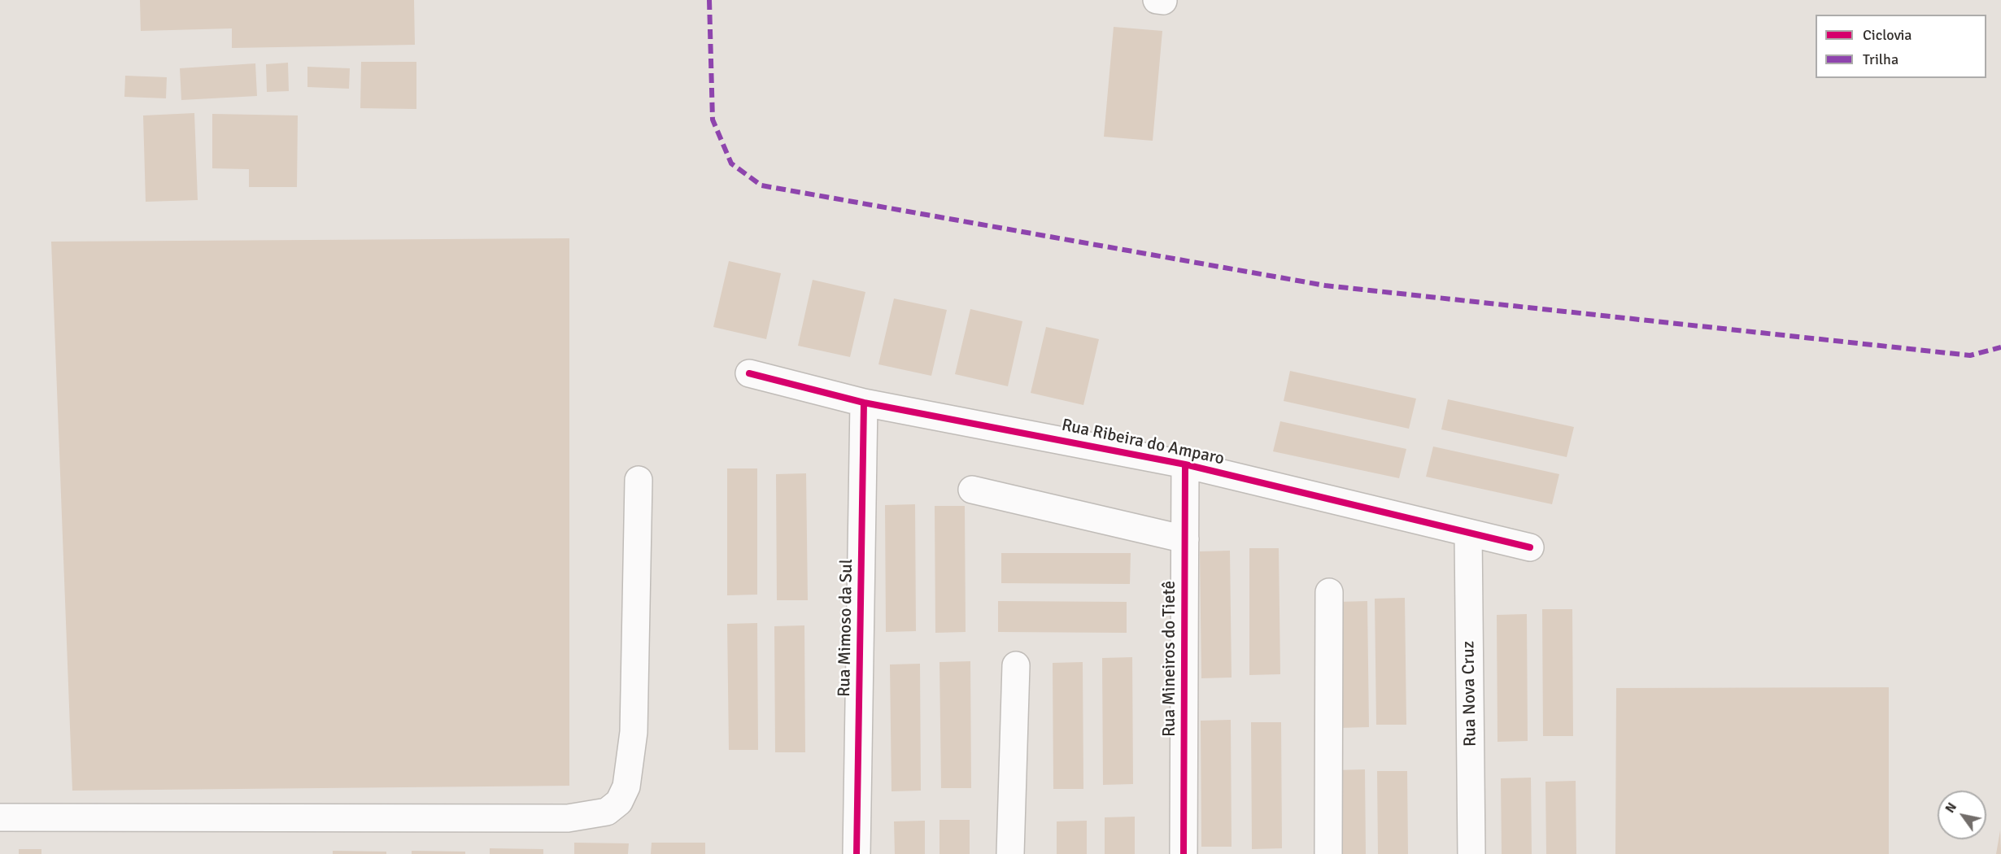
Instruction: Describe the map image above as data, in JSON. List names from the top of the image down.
{
  "streets": {
    "street": [
      "Rua Ribeira do Amparo",
      "Rua Mimoso da Sul",
      "Rua Mineiros do Tietê",
      "Rua Nova Cruz"
    ]
  },
  "crossings": [
    ["Rua Ribeira do Amparo", "Rua Mimoso da Sul"],
    ["Rua Ribeira do Amparo", "Rua Mineiros do Tietê"],
    ["Rua Ribeira do Amparo", "Rua Nova Cruz"]
  ],
  "legend": ["Ciclovia", "Trilha"],
  "north": "top left"
}
